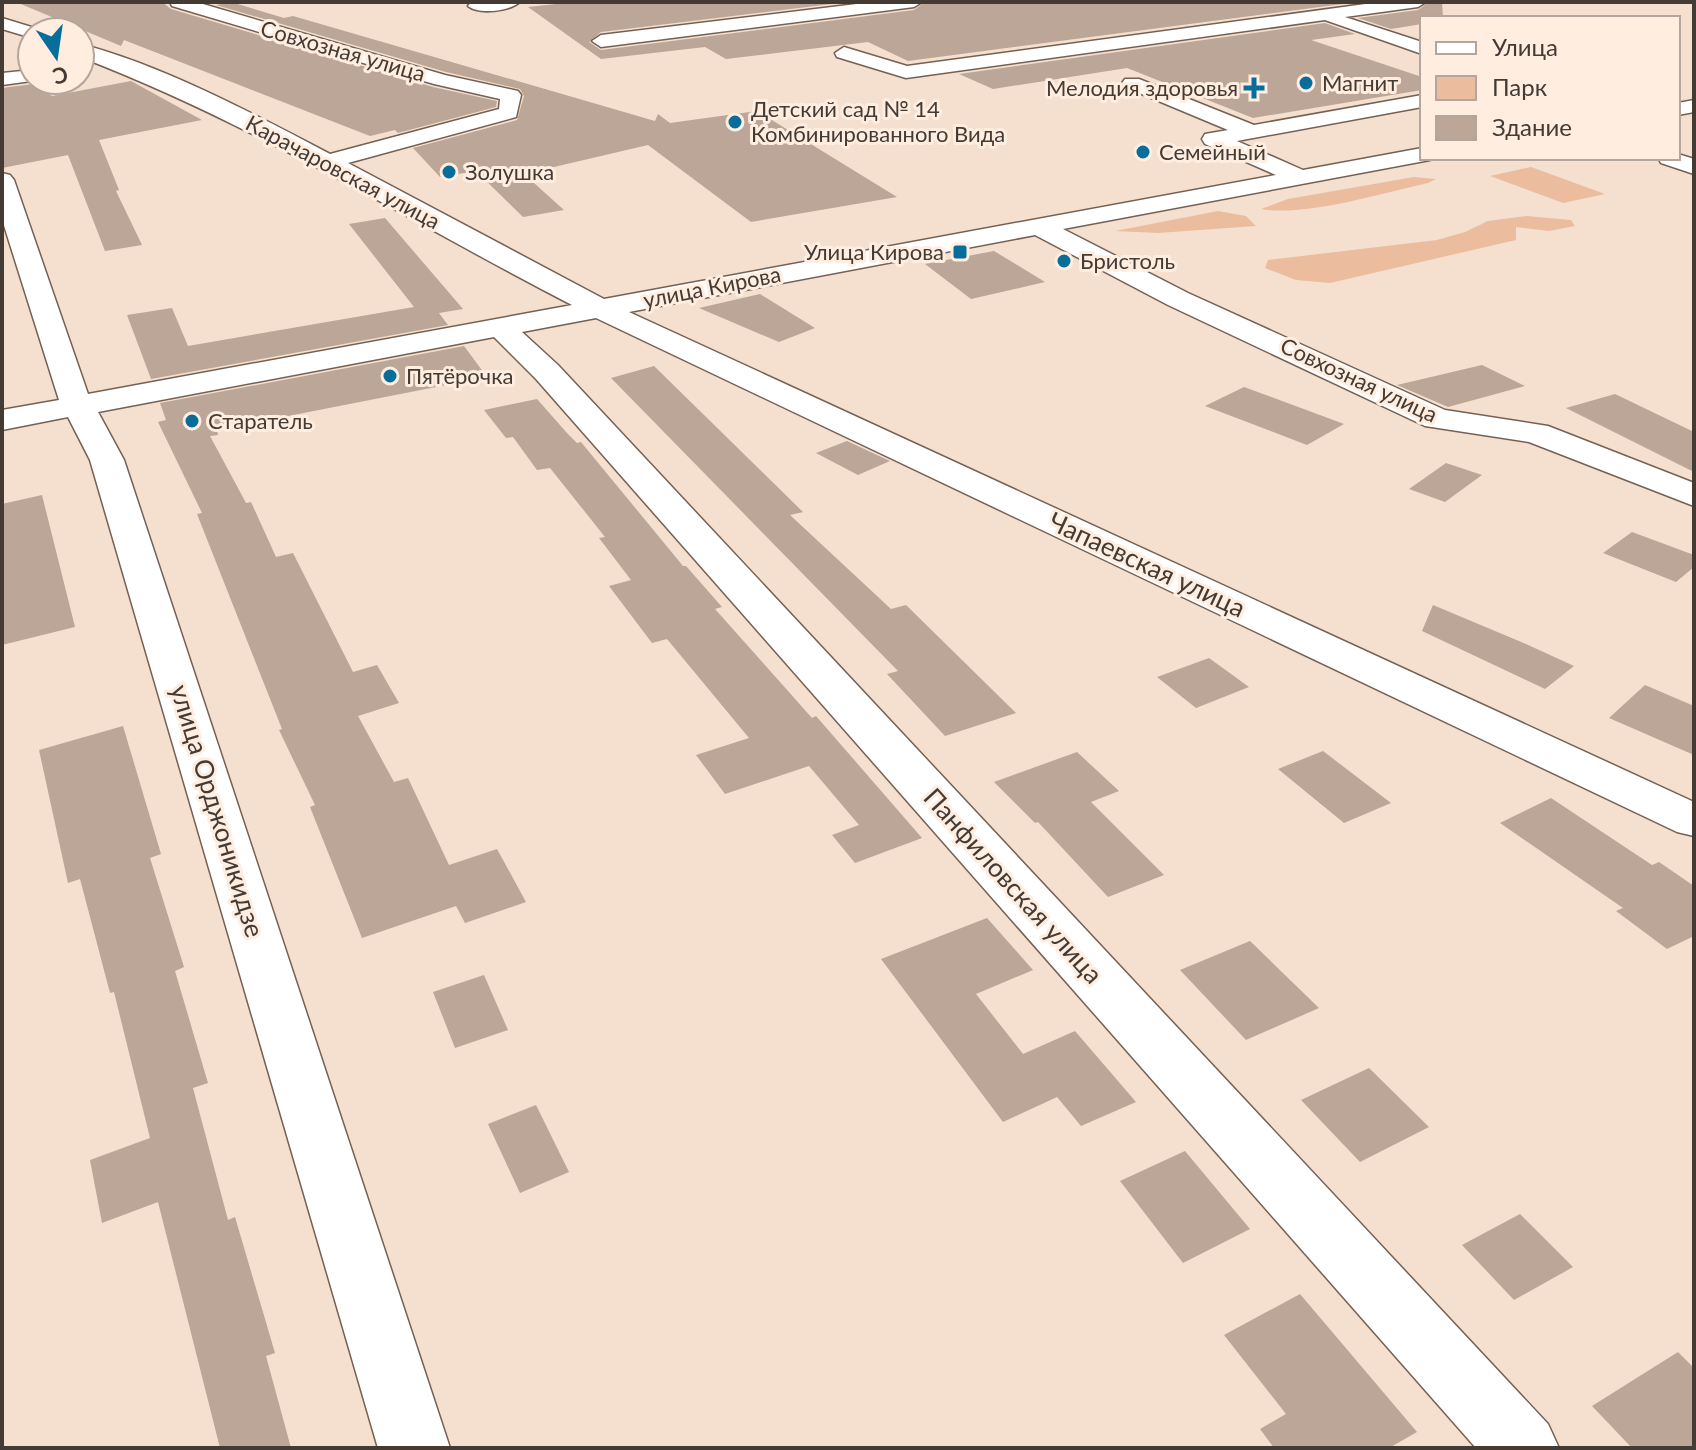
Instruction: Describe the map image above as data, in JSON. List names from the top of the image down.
{
  "streets": {
    "street": [
      "Совхозная улица",
      "Карачаровская улица",
      "улица Кирова",
      "Чапаевская улица",
      "улица Орджоникидзе",
      "Панфиловская улица"
    ]
  },
  "crossings": [
    ["Совхозная улица", "Карачаровская улица"],
    ["Совхозная улица", "улица Кирова"],
    ["Карачаровская улица", "улица Кирова"],
    ["Карачаровская улица", "Чапаевская улица"],
    ["улица Кирова", "Чапаевская улица"],
    ["улица Кирова", "улица Орджоникидзе"],
    ["улица Кирова", "Панфиловская улица"]
  ],
  "places": {
    "other": [
      "Магнит",
      "Детский сад № 14 Комбинированного Вида",
      "Семейный",
      "Золушка",
      "Бристоль",
      "Пятёрочка",
      "Старатель"
    ],
    "health": ["Мелодия здоровья"],
    "transit": ["Улица Кирова"]
  },
  "legend": ["Улица", "Парк", "Здание"],
  "north": "bottom"
}
